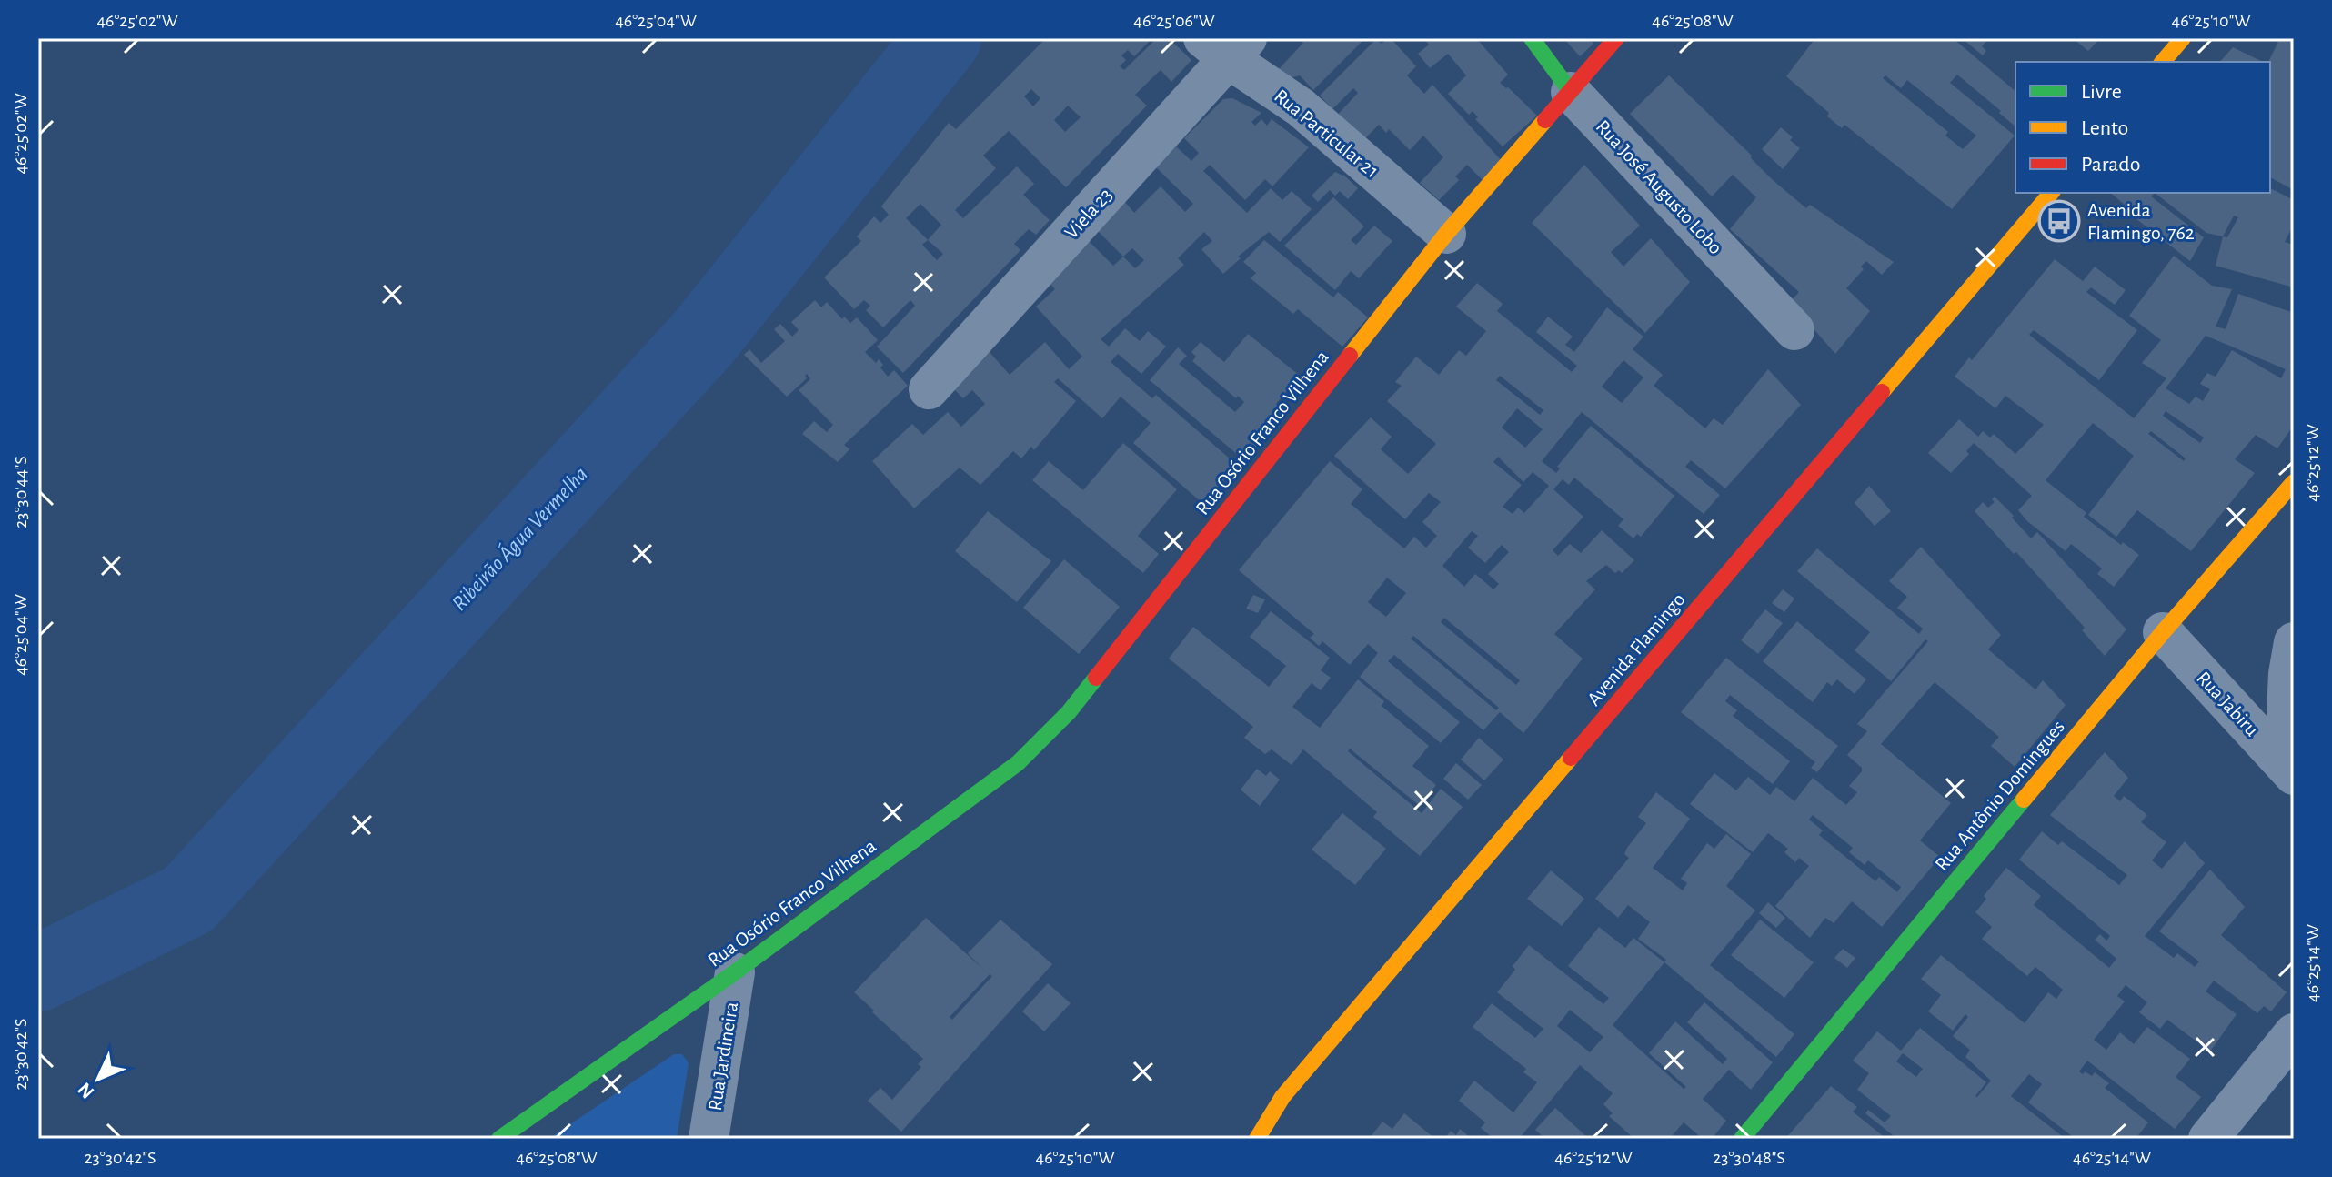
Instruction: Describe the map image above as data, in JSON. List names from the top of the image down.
{
  "streets": {
    "street": [
      "Rua Particular 21",
      "Rua José Augusto Lobo",
      "Viela 23",
      "Rua Osório Franco Vilhena",
      "Avenida Flamingo",
      "Rua Jabiru",
      "Rua Antônio Domingues",
      "Rua Jardineira"
    ]
  },
  "crossings": [
    ["Rua Particular 21", "Viela 23"],
    ["Rua Particular 21", "Rua Osório Franco Vilhena"],
    ["Rua José Augusto Lobo", "Rua Osório Franco Vilhena"],
    ["Rua Osório Franco Vilhena", "Rua Jardineira"],
    ["Rua Jabiru", "Rua Antônio Domingues"]
  ],
  "water": ["Ribeirão Água Vermelha"],
  "places": {
    "bus stop": ["Avenida Flamingo, 762"]
  },
  "legend": ["Livre", "Lento", "Parado"],
  "north": "bottom left",
  "coordinates": [
    "46°25'02\"W",
    "46°25'04\"W",
    "46°25'06\"W",
    "46°25'08\"W",
    "46°25'10\"W",
    "46°25'12\"W",
    "23°30'44\"S",
    "46°25'14\"W",
    "23°30'42\"S",
    "23°30'48\"S"
  ]
}
